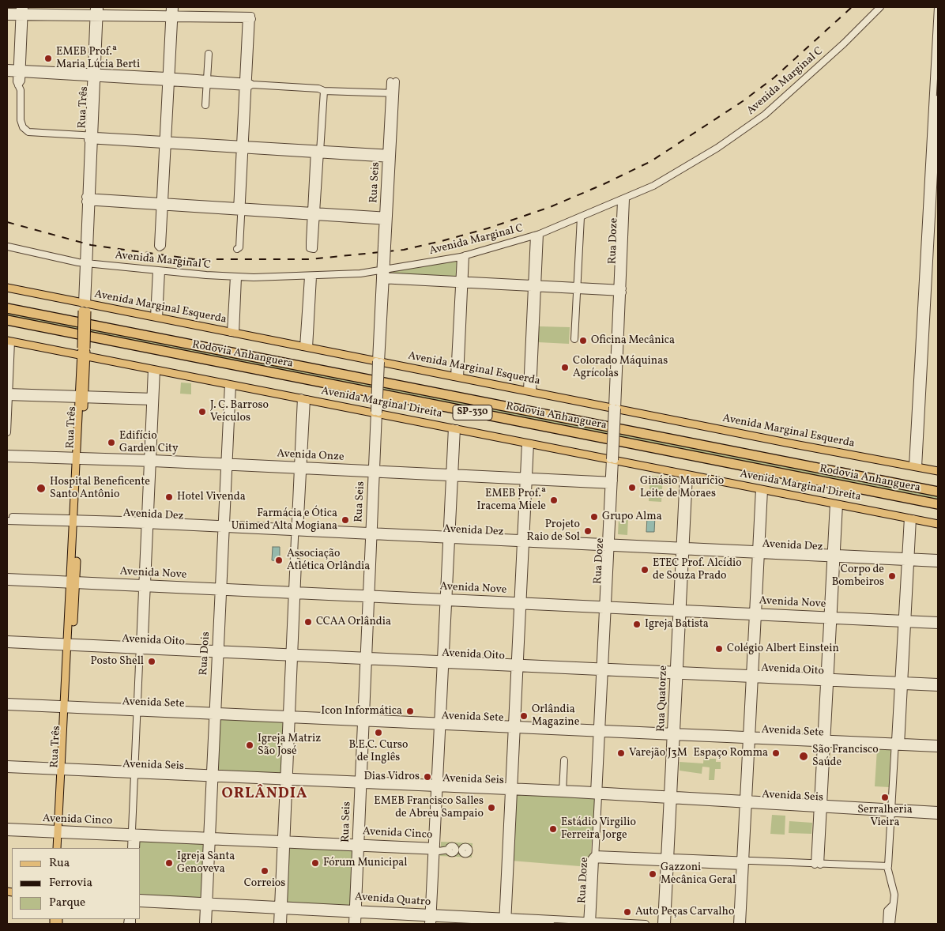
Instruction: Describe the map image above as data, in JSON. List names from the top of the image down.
{
  "streets": {
    "highway": ["Rodovia Anhanguera", "SP-330"],
    "main road": ["Rua Três", "Avenida Marginal Esquerda", "Avenida Marginal Direita"],
    "street": [
      "Avenida Marginal C",
      "Rua Seis",
      "Rua Doze",
      "Avenida Onze",
      "Avenida Dez",
      "Avenida Nove",
      "Avenida Oito",
      "Rua Dois",
      "Rua Quatorze",
      "Avenida Sete",
      "Avenida Seis",
      "Avenida Cinco",
      "Avenida Quatro"
    ]
  },
  "crossings": [
    ["Avenida Marginal C", "Rua Três"],
    ["Avenida Marginal C", "Rua Seis"],
    ["Avenida Marginal C", "Rua Doze"],
    ["Rua Três", "Avenida Marginal Esquerda"],
    ["Rua Três", "Avenida Marginal Direita"],
    ["Rua Três", "Avenida Onze"],
    ["Rua Três", "Avenida Dez"],
    ["Rua Três", "Avenida Nove"],
    ["Rua Três", "Avenida Oito"],
    ["Rua Três", "Avenida Sete"],
    ["Rua Três", "Avenida Seis"],
    ["Rua Três", "Avenida Cinco"],
    ["Rua Seis", "Avenida Marginal Esquerda"],
    ["Rua Seis", "Avenida Marginal Direita"],
    ["Rua Seis", "Avenida Onze"],
    ["Rua Seis", "Avenida Dez"],
    ["Rua Seis", "Avenida Nove"],
    ["Rua Seis", "Avenida Oito"],
    ["Rua Seis", "Avenida Sete"],
    ["Rua Seis", "Avenida Seis"],
    ["Rua Seis", "Avenida Cinco"],
    ["Rua Seis", "Avenida Quatro"],
    ["Rua Doze", "Avenida Marginal Esquerda"],
    ["Rua Doze", "Avenida Marginal Direita"],
    ["Rua Doze", "Avenida Onze"],
    ["Rua Doze", "Avenida Dez"],
    ["Rua Doze", "Avenida Nove"],
    ["Rua Doze", "Avenida Oito"],
    ["Rua Doze", "Avenida Sete"],
    ["Rua Doze", "Avenida Seis"],
    ["Rua Doze", "Avenida Quatro"],
    ["Avenida Marginal Direita", "Rua Dois"],
    ["Avenida Marginal Direita", "Rua Quatorze"],
    ["Avenida Onze", "Rua Dois"],
    ["Avenida Dez", "Rua Dois"],
    ["Avenida Dez", "Rua Quatorze"],
    ["Avenida Nove", "Rua Dois"],
    ["Avenida Nove", "Rua Quatorze"],
    ["Avenida Oito", "Rua Dois"],
    ["Avenida Oito", "Rua Quatorze"],
    ["Rua Dois", "Avenida Sete"],
    ["Rua Dois", "Avenida Seis"],
    ["Rua Dois", "Avenida Cinco"],
    ["Rua Dois", "Avenida Quatro"],
    ["Rua Quatorze", "Avenida Sete"],
    ["Rua Quatorze", "Avenida Seis"]
  ],
  "districts": ["ORLÂNDIA"],
  "places": [
    "EMEB Prof.ª Maria Lúcia Berti",
    "Oficina Mecânica",
    "Colorado Máquinas Agrícolas",
    "J. C. Barroso Veículos",
    "Edifício Garden City",
    "Ginásio Maurício Leite de Moraes",
    "Hospital Beneficente Santo Antônio",
    "Hotel Vivenda",
    "EMEB Prof.ª Iracema Miele",
    "Grupo Alma",
    "Farmácia e Ótica Unimed Alta Mogiana",
    "Projeto Raio de Sol",
    "Associação Atlética Orlândia",
    "ETEC Prof. Alcídio de Souza Prado",
    "Corpo de Bombeiros",
    "CCAA Orlândia",
    "Igreja Batista",
    "Colégio Albert Einstein",
    "Posto Shell",
    "Icon Informática",
    "Orlândia Magazine",
    "B.E.C. Curso de Inglês",
    "Igreja Matriz São José",
    "Varejão J3M",
    "Espaço Romma",
    "São Francisco Saúde",
    "Dias Vidros",
    "Serralheria Vieira",
    "EMEB Francisco Salles de Abreu Sampaio",
    "Estádio Virgilio Ferreira Jorge",
    "Igreja Santa Genoveva",
    "Fórum Municipal",
    "Correios",
    "Gazzoni Mecânica Geral",
    "Auto Peças Carvalho"
  ],
  "legend": ["Rua", "Ferrovia", "Parque"]
}
